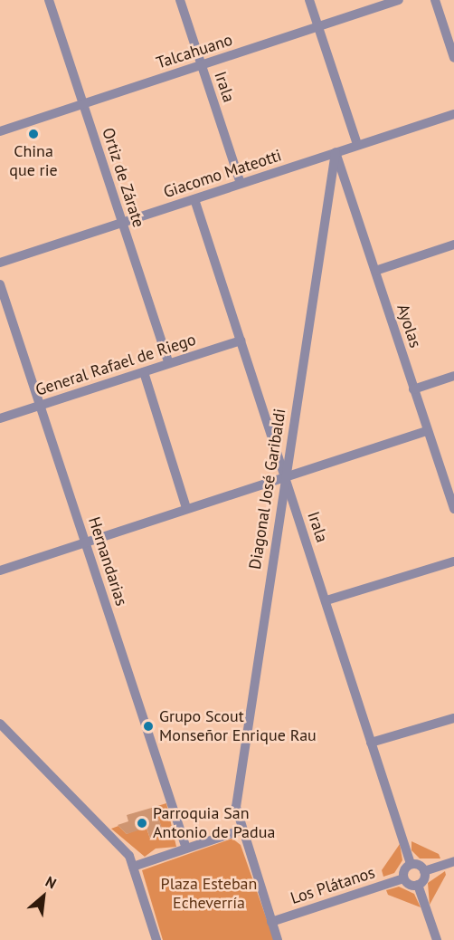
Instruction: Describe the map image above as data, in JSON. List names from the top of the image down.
{
  "streets": {
    "street": [
      "Talcahuano",
      "Irala",
      "Giacomo Mateotti",
      "Ortiz de Zárate",
      "Ayolas",
      "General Rafael de Riego",
      "Diagonal José Garibaldi",
      "Hernandarias",
      "Los Plátanos"
    ]
  },
  "crossings": [
    ["Talcahuano", "Irala"],
    ["Talcahuano", "Ortiz de Zárate"],
    ["Irala", "Giacomo Mateotti"],
    ["Irala", "General Rafael de Riego"],
    ["Irala", "Diagonal José Garibaldi"],
    ["Giacomo Mateotti", "Ortiz de Zárate"],
    ["Giacomo Mateotti", "Ayolas"],
    ["Giacomo Mateotti", "Diagonal José Garibaldi"],
    ["Ortiz de Zárate", "General Rafael de Riego"],
    ["Ayolas", "Diagonal José Garibaldi"],
    ["General Rafael de Riego", "Hernandarias"]
  ],
  "parks": ["Plaza Esteban Echeverría"],
  "places": ["China que rie", "Grupo Scout Monseñor Enrique Rau", "Parroquia San Antonio de Padua"],
  "north": "top right"
}
